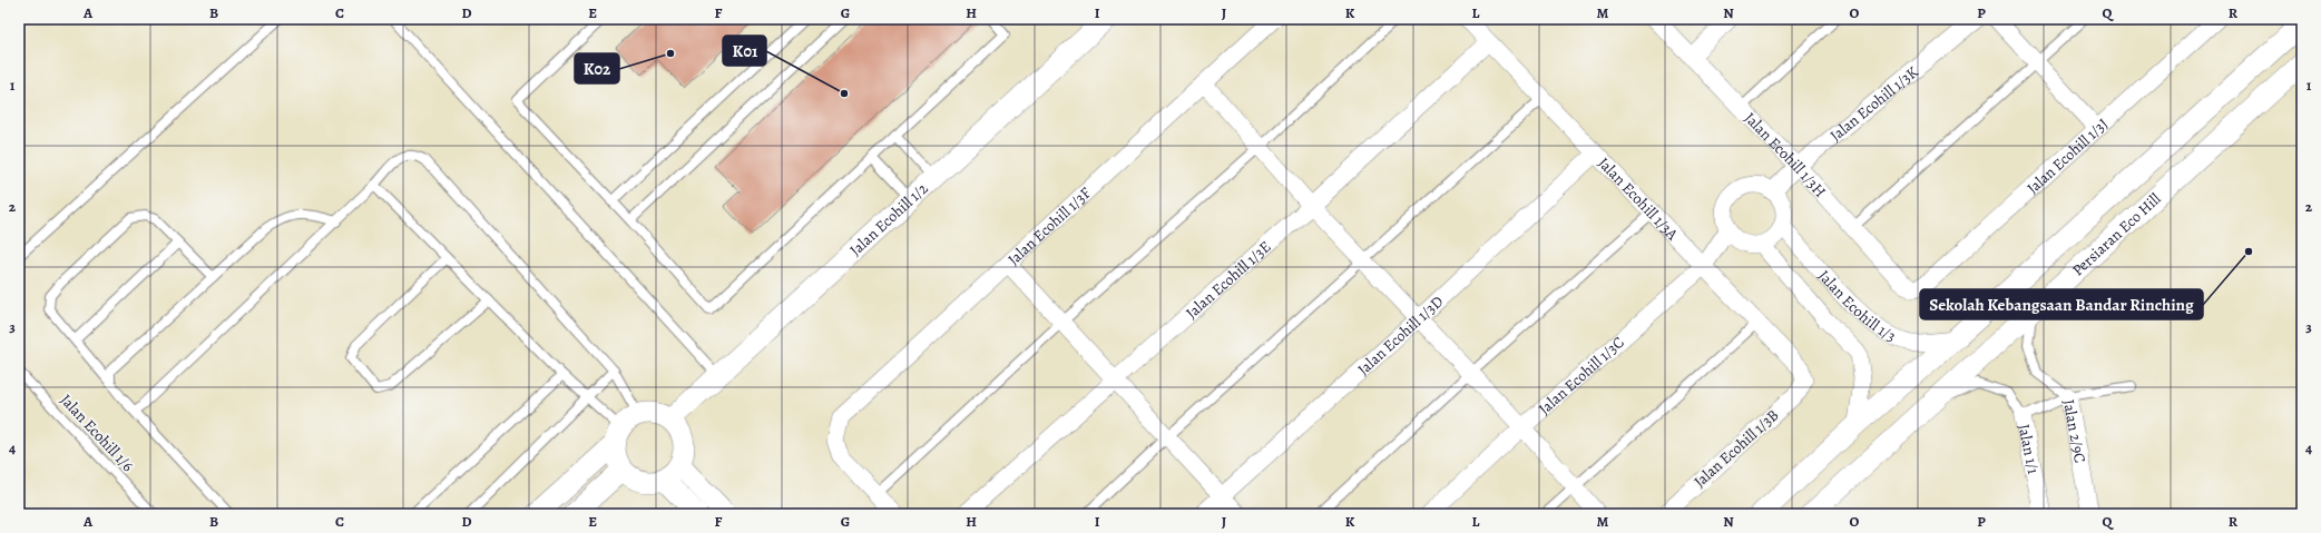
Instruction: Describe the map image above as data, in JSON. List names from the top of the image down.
{
  "streets": {
    "street": [
      "Jalan Ecohill 1/3K",
      "Jalan Ecohill 1/3H",
      "Jalan Ecohill 1/3J",
      "Jalan Ecohill 1/3A",
      "Jalan Ecohill 1/2",
      "Jalan Ecohill 1/3F",
      "Persiaran Eco Hill",
      "Jalan Ecohill 1/3E",
      "Jalan Ecohill 1/3",
      "Jalan Ecohill 1/3D",
      "Jalan Ecohill 1/3C",
      "Jalan 2/9C",
      "Jalan Ecohill 1/3B",
      "Jalan 1/1"
    ],
    "lane": ["Jalan Ecohill 1/6"]
  },
  "crossings": [
    ["Jalan Ecohill 1/3K", "Jalan Ecohill 1/3H"],
    ["Jalan Ecohill 1/3K", "Jalan Ecohill 1/3"],
    ["Jalan Ecohill 1/3K", "Jalan Ecohill 1/3C"],
    ["Jalan Ecohill 1/3H", "Jalan Ecohill 1/3J"],
    ["Jalan Ecohill 1/3A", "Jalan Ecohill 1/3E"],
    ["Jalan Ecohill 1/3A", "Jalan Ecohill 1/3D"],
    ["Jalan Ecohill 1/3A", "Jalan Ecohill 1/3C"],
    ["Jalan Ecohill 1/3A", "Jalan Ecohill 1/3B"],
    ["Persiaran Eco Hill", "Jalan 2/9C"],
    ["Persiaran Eco Hill", "Jalan 1/1"],
    ["Jalan Ecohill 1/3", "Jalan Ecohill 1/3C"]
  ],
  "places": ["K02", "K01", "Sekolah Kebangsaan Bandar Rinching"],
  "grid": {
    "columns": [
      "A",
      "B",
      "C",
      "D",
      "E",
      "F",
      "G",
      "H",
      "I",
      "J",
      "K",
      "L",
      "M",
      "N",
      "O",
      "P",
      "Q",
      "R"
    ],
    "rows": [
      "1",
      "2",
      "3",
      "4"
    ]
  }
}
